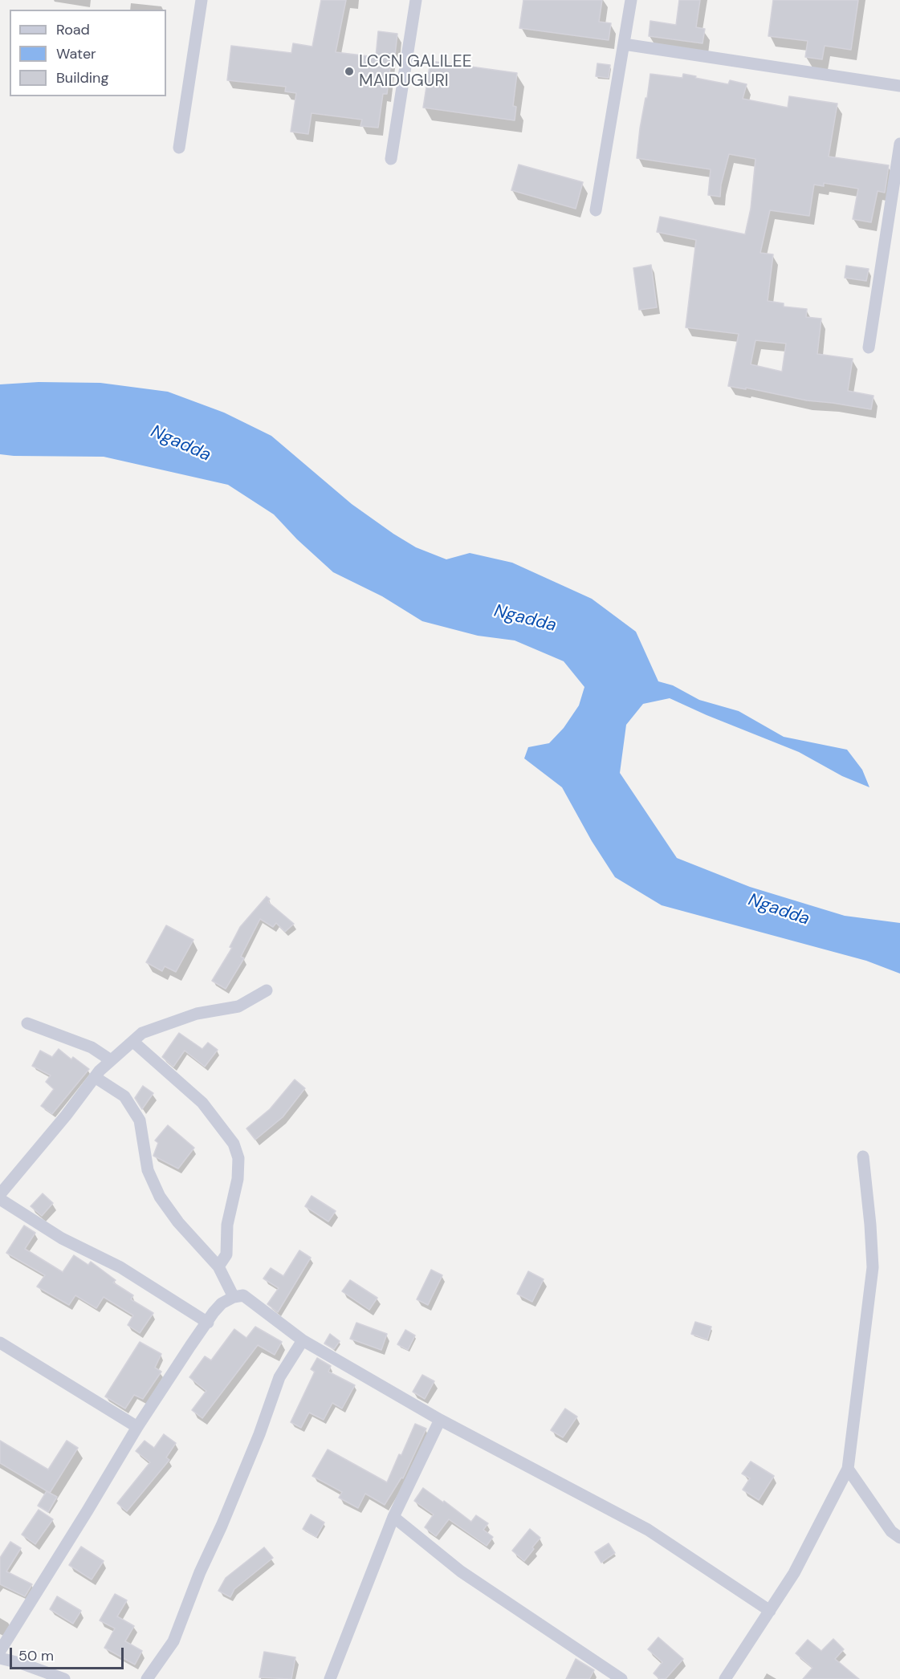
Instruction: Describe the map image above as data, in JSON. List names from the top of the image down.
{
  "water": ["Ngadda"],
  "places": ["LCCN GALILEE MAIDUGURI"],
  "legend": ["Road", "Water", "Building"],
  "scale_bar": "50 m"
}
